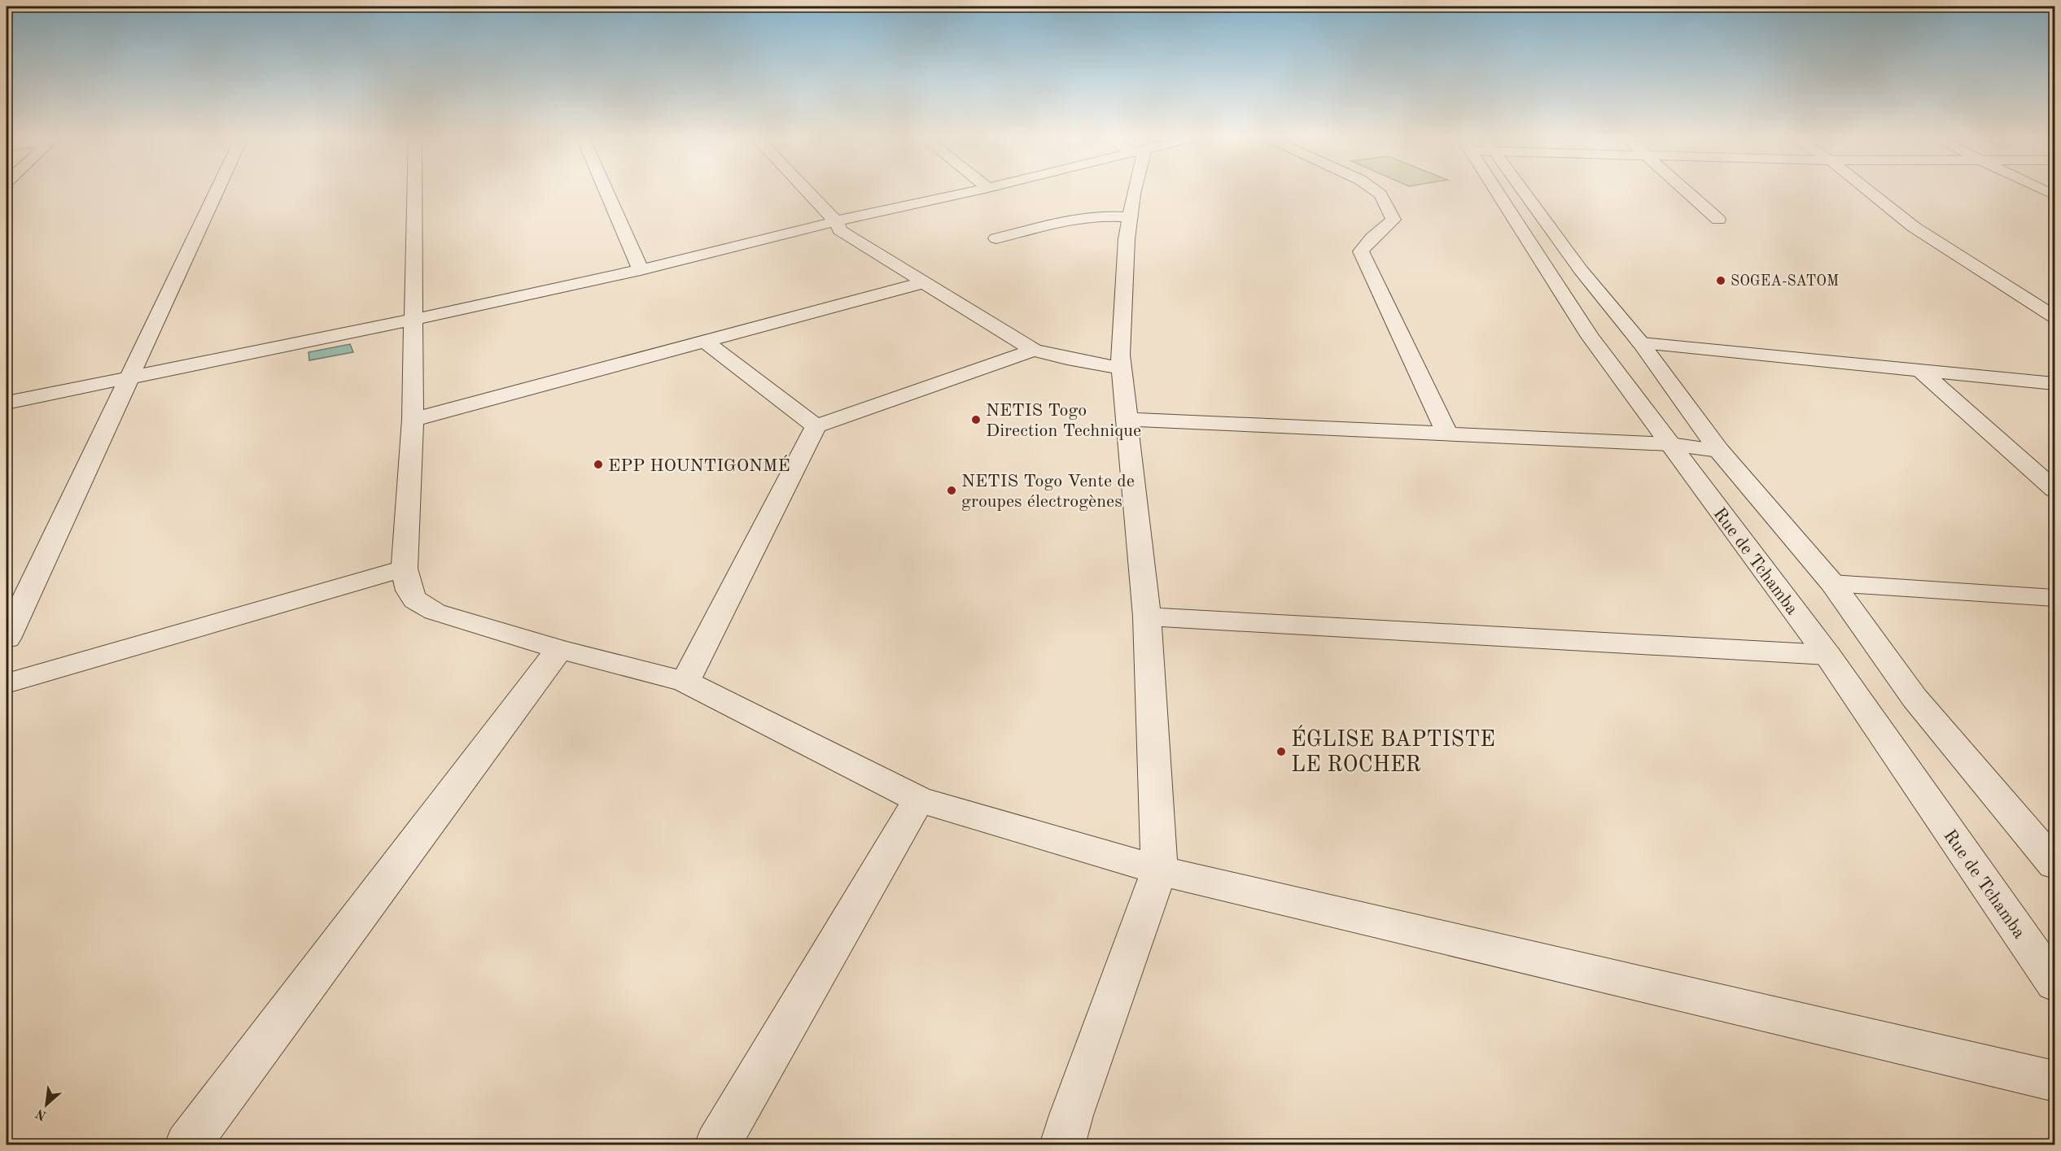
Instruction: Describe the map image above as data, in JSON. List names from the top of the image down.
{
  "streets": {
    "street": ["Rue de Tchamba"]
  },
  "places": [
    "SOGEA-SATOM",
    "NETIS Togo Direction Technique",
    "EPP HOUNTIGONMÉ",
    "NETIS Togo Vente de groupes électrogènes",
    "ÉGLISE BAPTISTE LE ROCHER"
  ],
  "north": "bottom left"
}
